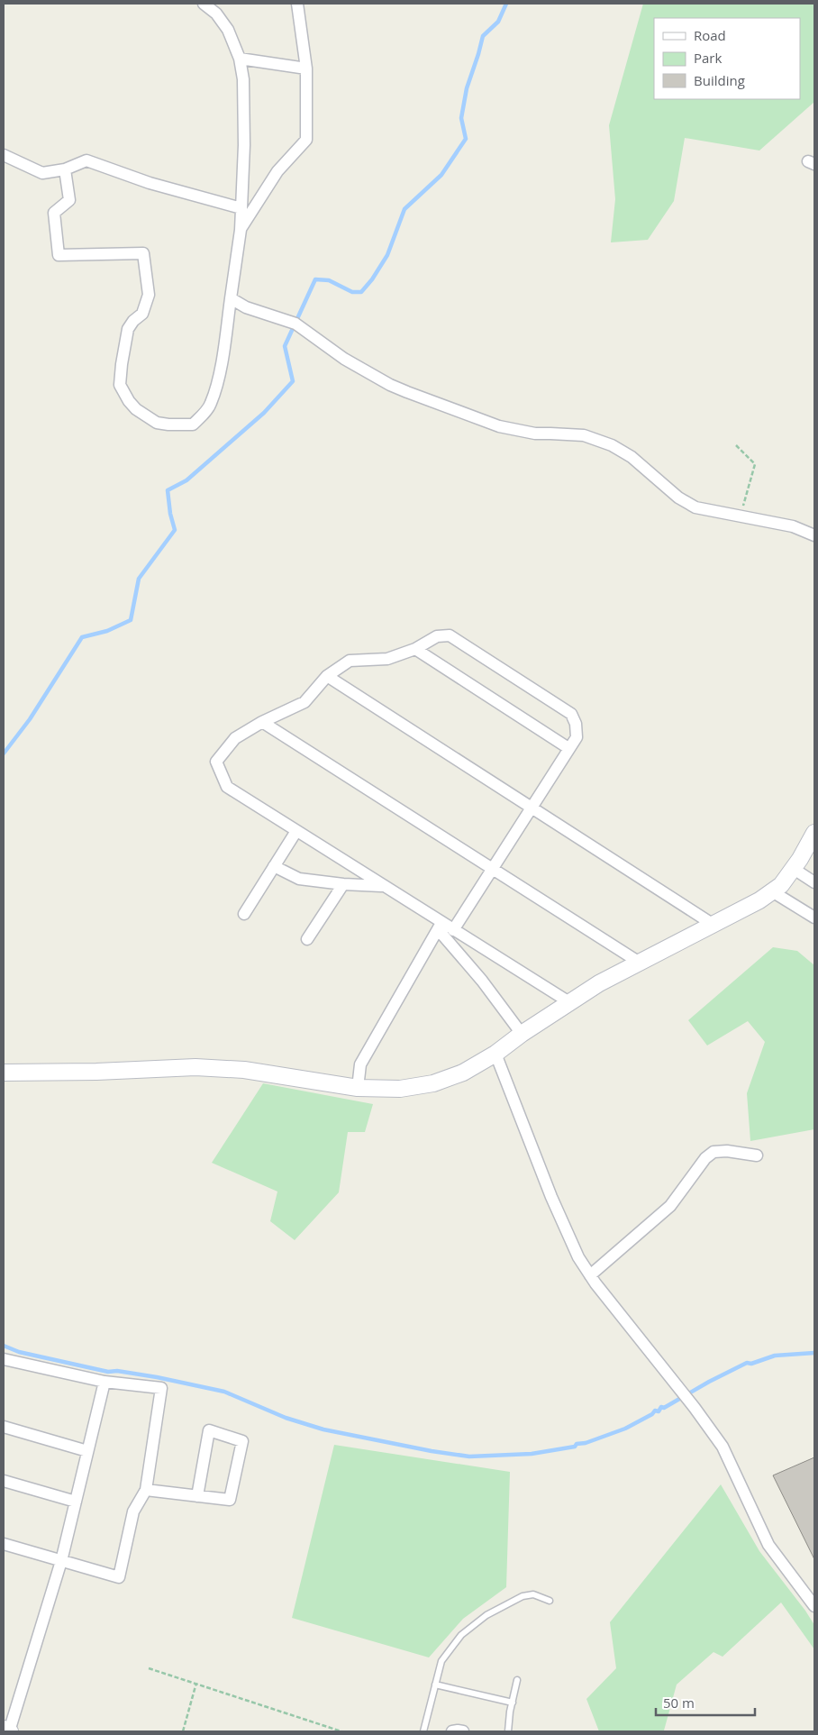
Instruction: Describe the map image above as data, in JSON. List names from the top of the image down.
{
  "legend": ["Road", "Park", "Building"],
  "scale_bar": "50 m"
}
